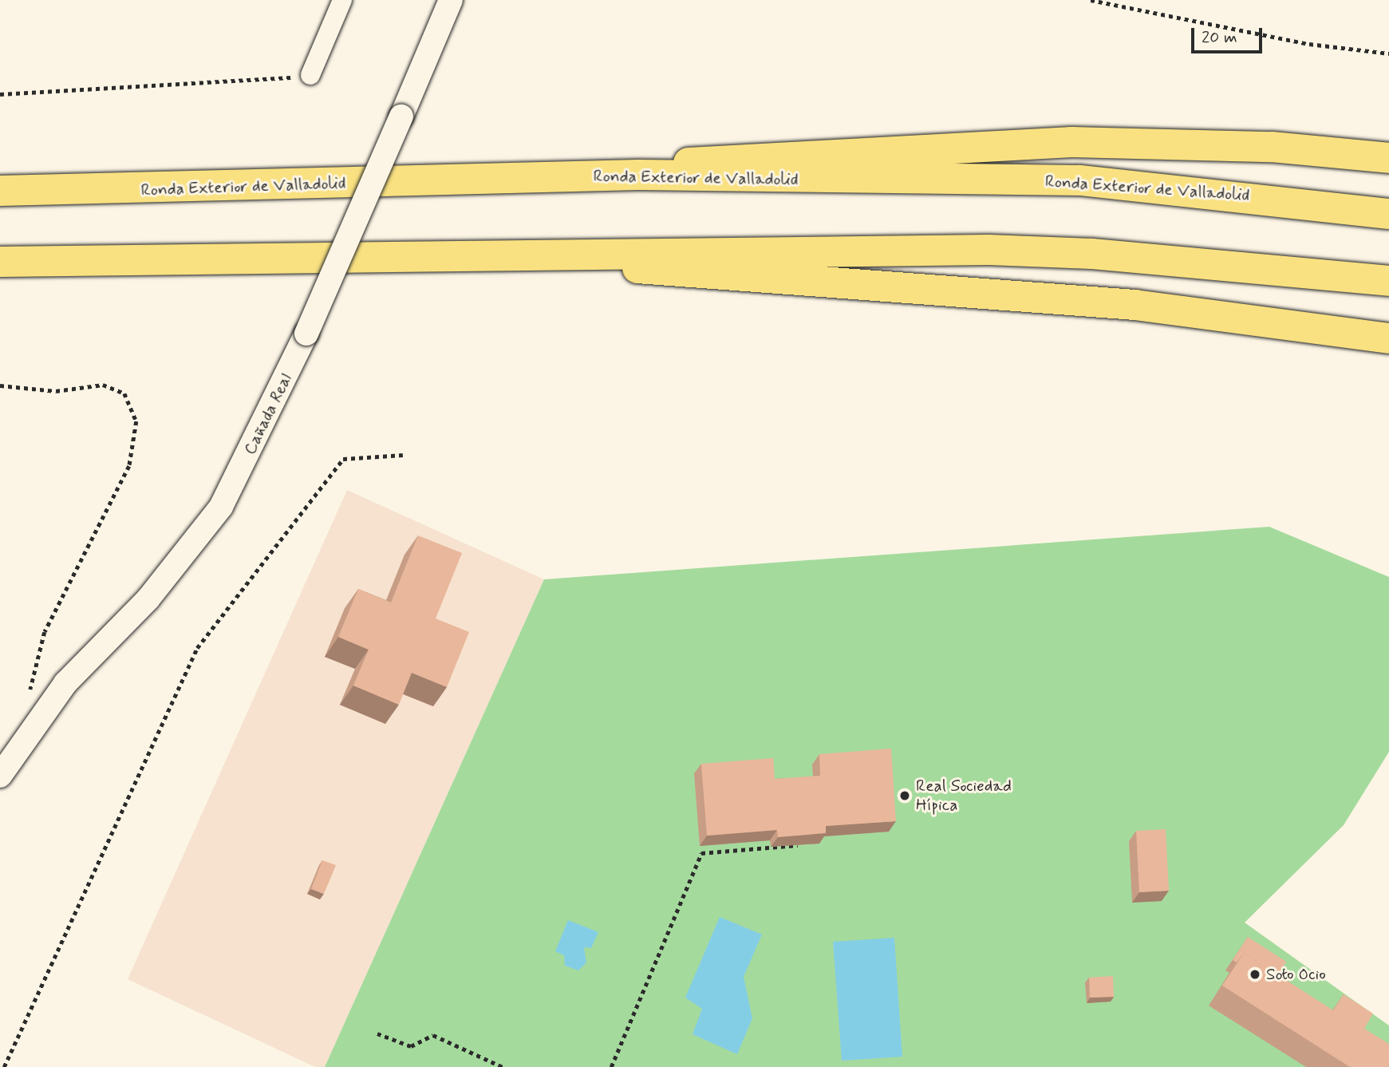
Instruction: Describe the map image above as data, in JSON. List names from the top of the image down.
{
  "streets": {
    "highway": ["Ronda Exterior de Valladolid"],
    "street": ["Cañada Real"]
  },
  "places": ["Real Sociedad Hípica", "Soto Ocio"],
  "scale_bar": "20 m"
}
